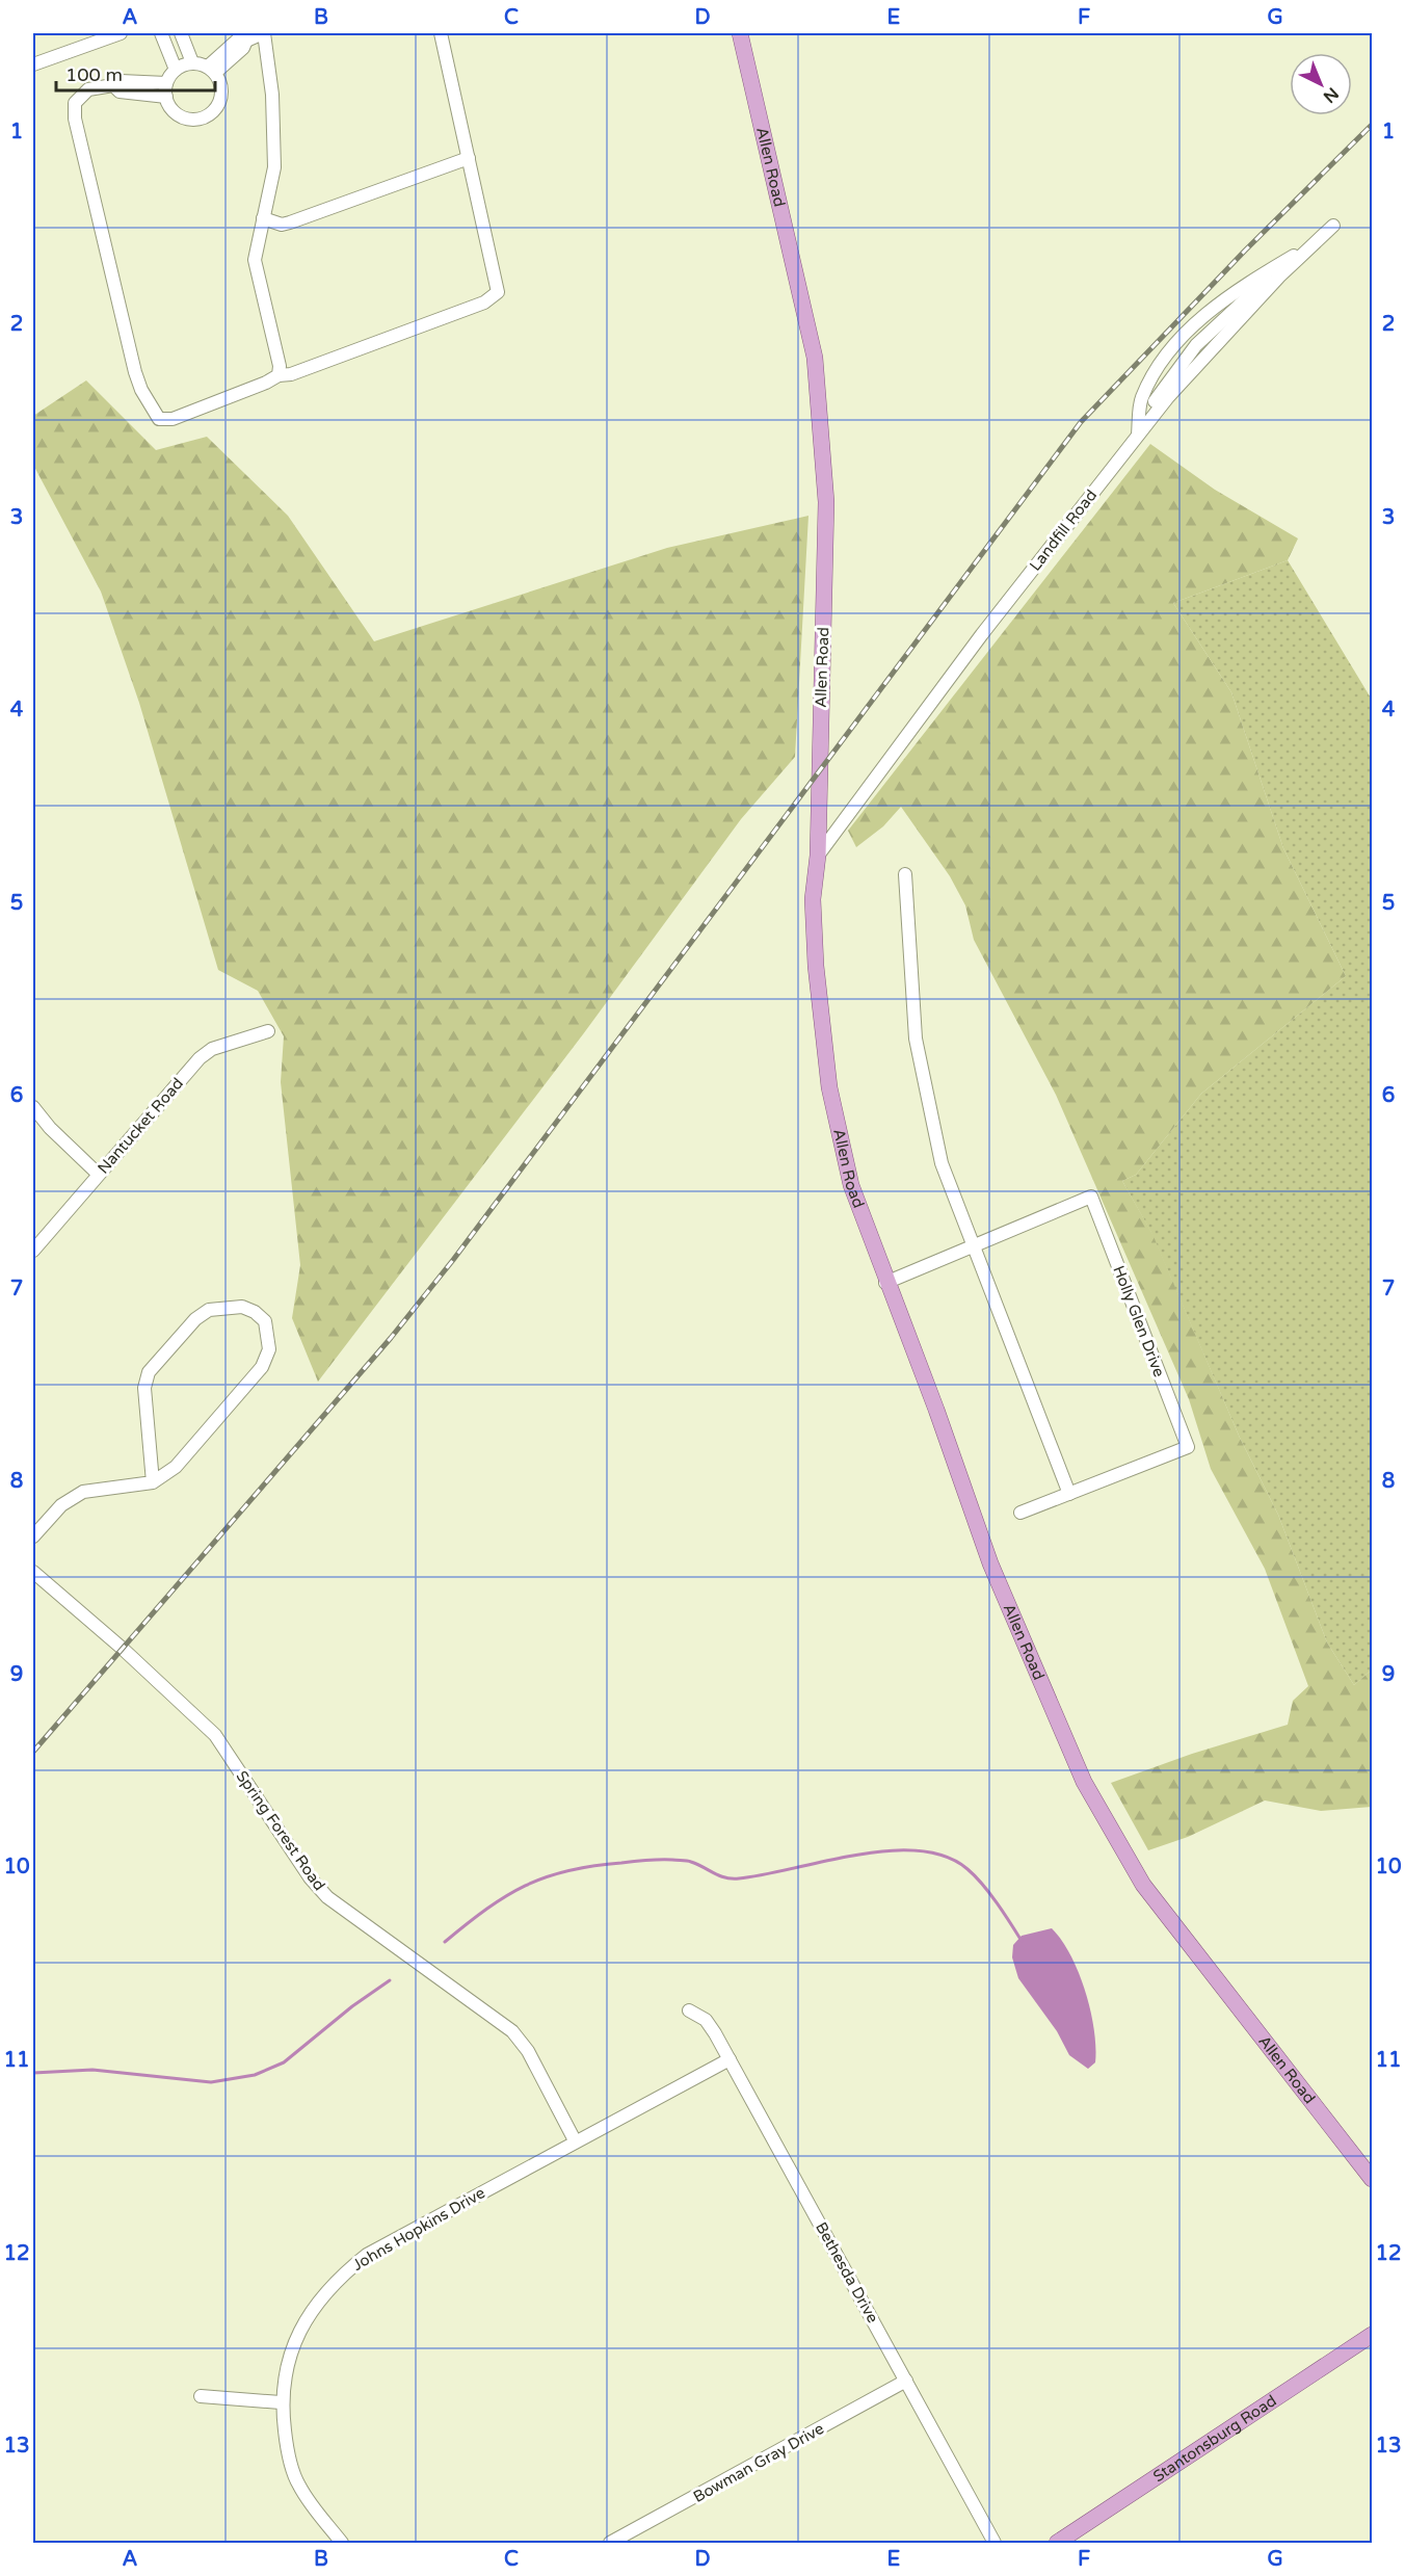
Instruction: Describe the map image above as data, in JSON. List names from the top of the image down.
{
  "streets": {
    "main road": ["Allen Road", "Stantonsburg Road"],
    "street": [
      "Landfill Road",
      "Nantucket Road",
      "Holly Glen Drive",
      "Spring Forest Road",
      "Johns Hopkins Drive",
      "Bethesda Drive",
      "Bowman Gray Drive"
    ]
  },
  "crossings": [
    ["Allen Road", "Landfill Road"],
    ["Allen Road", "Holly Glen Drive"],
    ["Spring Forest Road", "Johns Hopkins Drive"],
    ["Johns Hopkins Drive", "Bethesda Drive"],
    ["Bethesda Drive", "Bowman Gray Drive"]
  ],
  "scale_bar": "100 m",
  "north": "bottom right",
  "grid": {
    "columns": [
      "A",
      "B",
      "C",
      "D",
      "E",
      "F",
      "G"
    ],
    "rows": [
      "1",
      "2",
      "3",
      "4",
      "5",
      "6",
      "7",
      "8",
      "9",
      "10",
      "11",
      "12",
      "13"
    ]
  }
}
